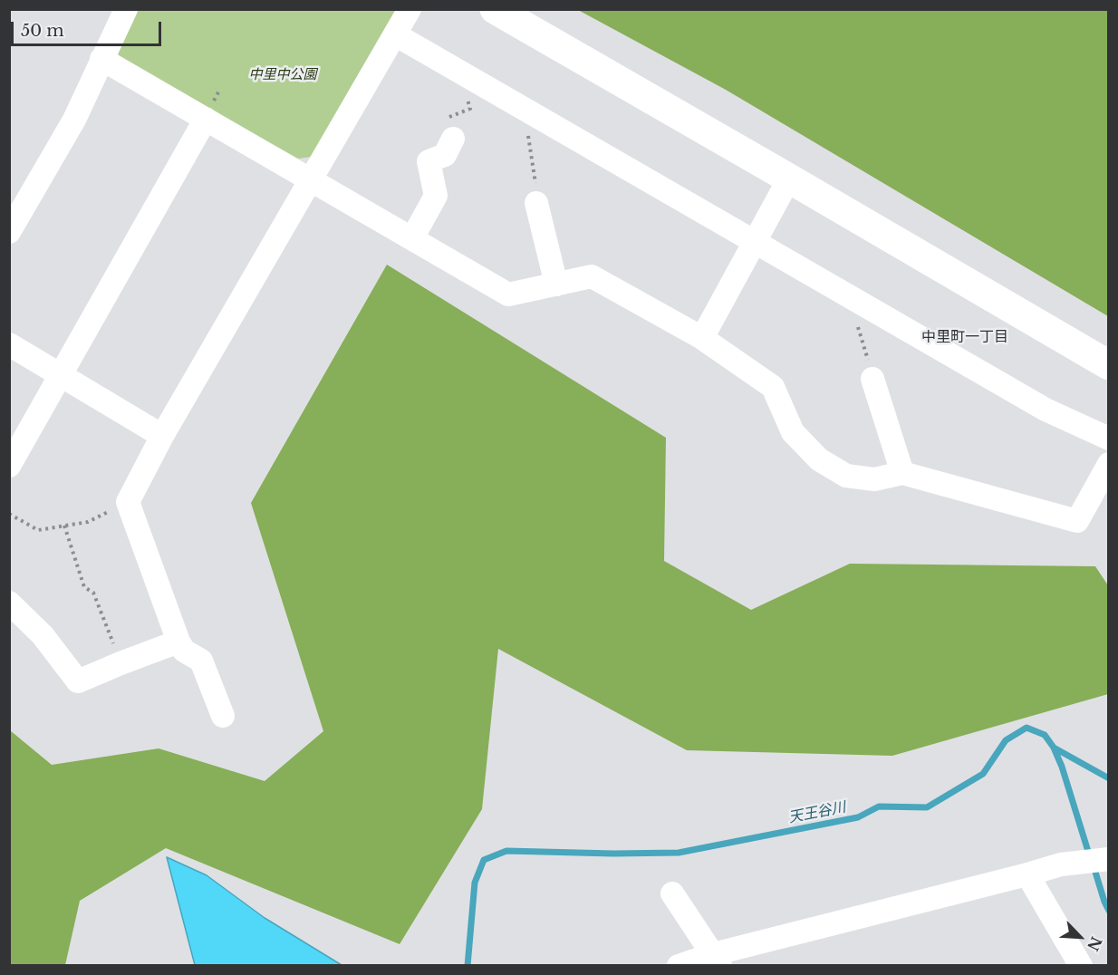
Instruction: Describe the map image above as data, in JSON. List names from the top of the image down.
{
  "districts": ["中里町一丁目"],
  "water": ["天王谷川"],
  "parks": ["中里中公園"],
  "scale_bar": "50 m",
  "north": "bottom right"
}
